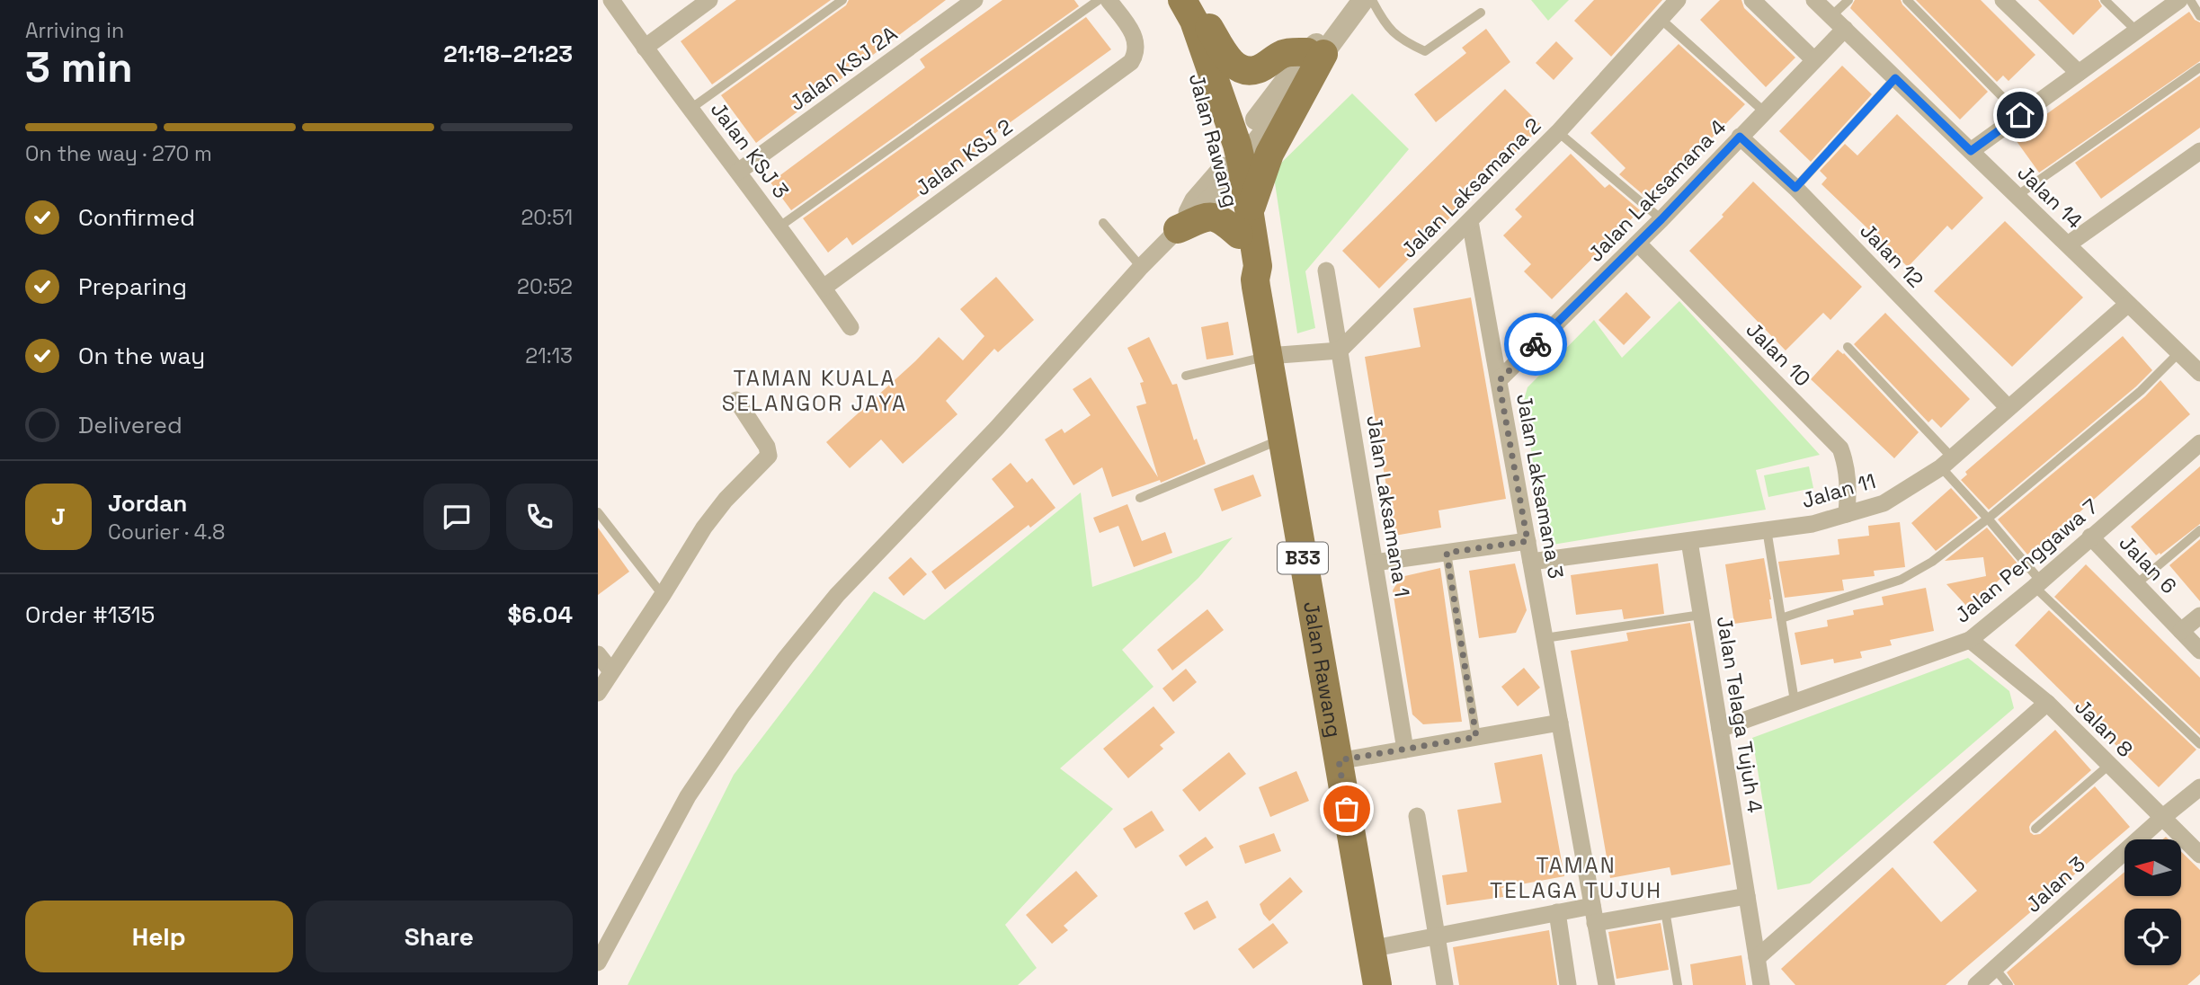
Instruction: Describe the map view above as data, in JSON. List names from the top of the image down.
{
  "streets": {
    "main road": ["Jalan Rawang", "B33"],
    "street": [
      "Jalan KSJ 2A",
      "Jalan KSJ 3",
      "Jalan KSJ 2",
      "Jalan Laksamana 2",
      "Jalan Laksamana 4",
      "Jalan 14",
      "Jalan 12",
      "Jalan 10",
      "Jalan Laksamana 3",
      "Jalan 11",
      "Jalan Laksamana 1",
      "Jalan Penggawa 7",
      "Jalan 6",
      "Jalan Telaga Tujuh 4",
      "Jalan 8",
      "Jalan 3"
    ]
  },
  "crossings": [
    ["Jalan KSJ 2A", "Jalan KSJ 3"],
    ["Jalan KSJ 3", "Jalan KSJ 2"],
    ["Jalan Laksamana 2", "Jalan Laksamana 3"],
    ["Jalan Laksamana 2", "Jalan Laksamana 1"],
    ["Jalan Laksamana 4", "Jalan 14"],
    ["Jalan Laksamana 4", "Jalan 12"],
    ["Jalan Laksamana 4", "Jalan 10"],
    ["Jalan Laksamana 4", "Jalan Laksamana 3"],
    ["Jalan 14", "Jalan 11"],
    ["Jalan 12", "Jalan 11"],
    ["Jalan 10", "Jalan 11"],
    ["Jalan Laksamana 3", "Jalan 11"],
    ["Jalan 11", "Jalan Telaga Tujuh 4"],
    ["Jalan Penggawa 7", "Jalan 6"],
    ["Jalan Penggawa 7", "Jalan Telaga Tujuh 4"],
    ["Jalan Penggawa 7", "Jalan 8"],
    ["Jalan 8", "Jalan 3"]
  ],
  "districts": ["TAMAN KUALA SELANGOR JAYA", "TAMAN TELAGA TUJUH"],
  "north": "left",
  "page": {
    "heading": ["3 min", "Arriving in", "21:18–21:23"],
    "panel": [
      "Jordan",
      "Courier · 4.8",
      "Order #1315",
      "$6.04"
    ],
    "bar": "On the way · 270 m",
    "list": [
      ["Confirmed", "20:51"],
      ["Preparing", "20:52"],
      ["On the way", "21:13"],
      "Delivered"
    ],
    "round": "J",
    "buttons": ["Help", "Share"]
  }
}
